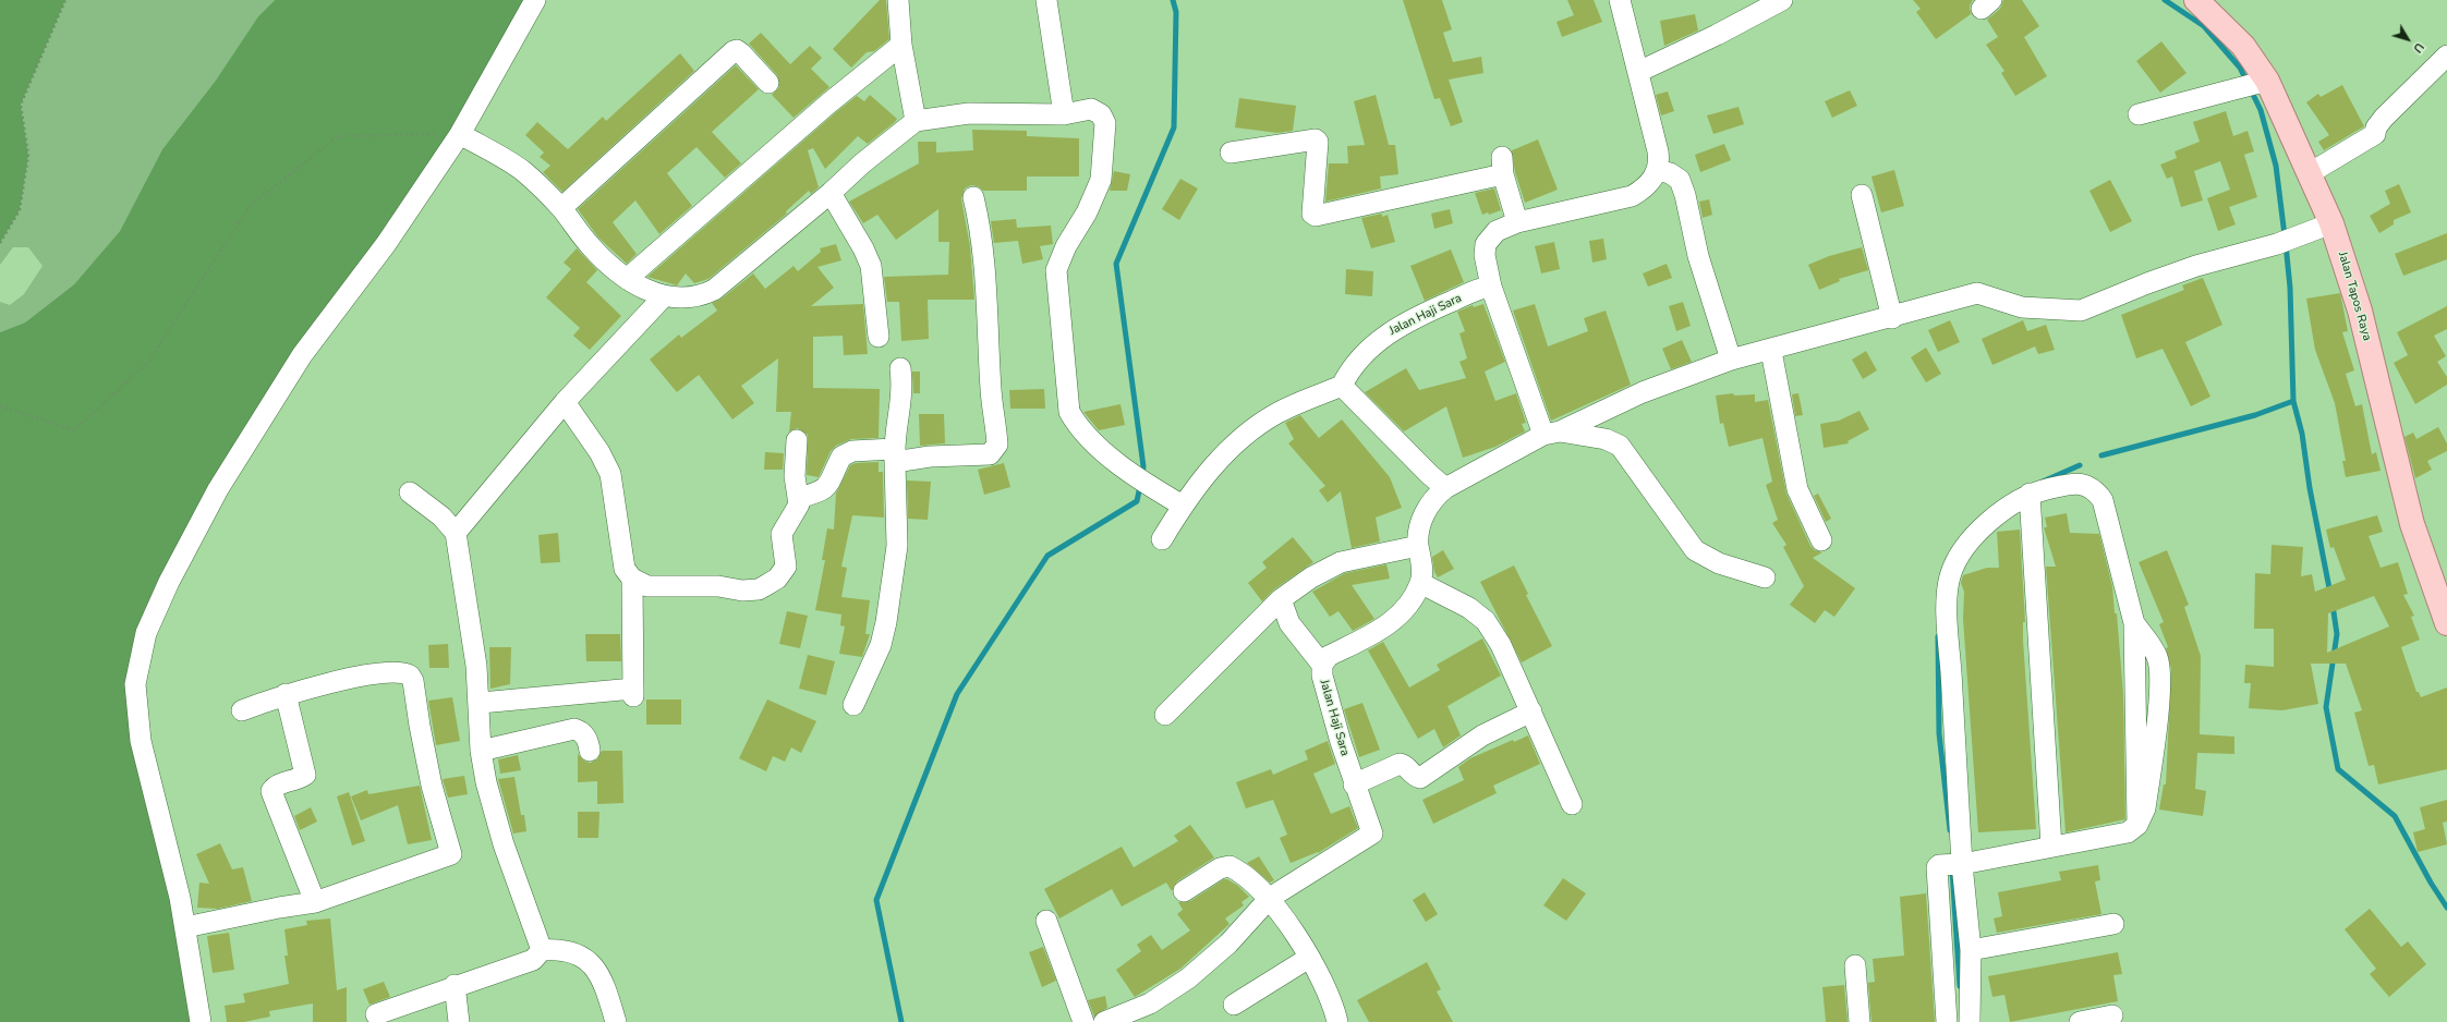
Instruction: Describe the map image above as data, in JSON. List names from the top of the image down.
{
  "streets": {
    "main road": ["Jalan Tapos Raya"],
    "street": ["Jalan Haji Sara"]
  },
  "north": "bottom right"
}
